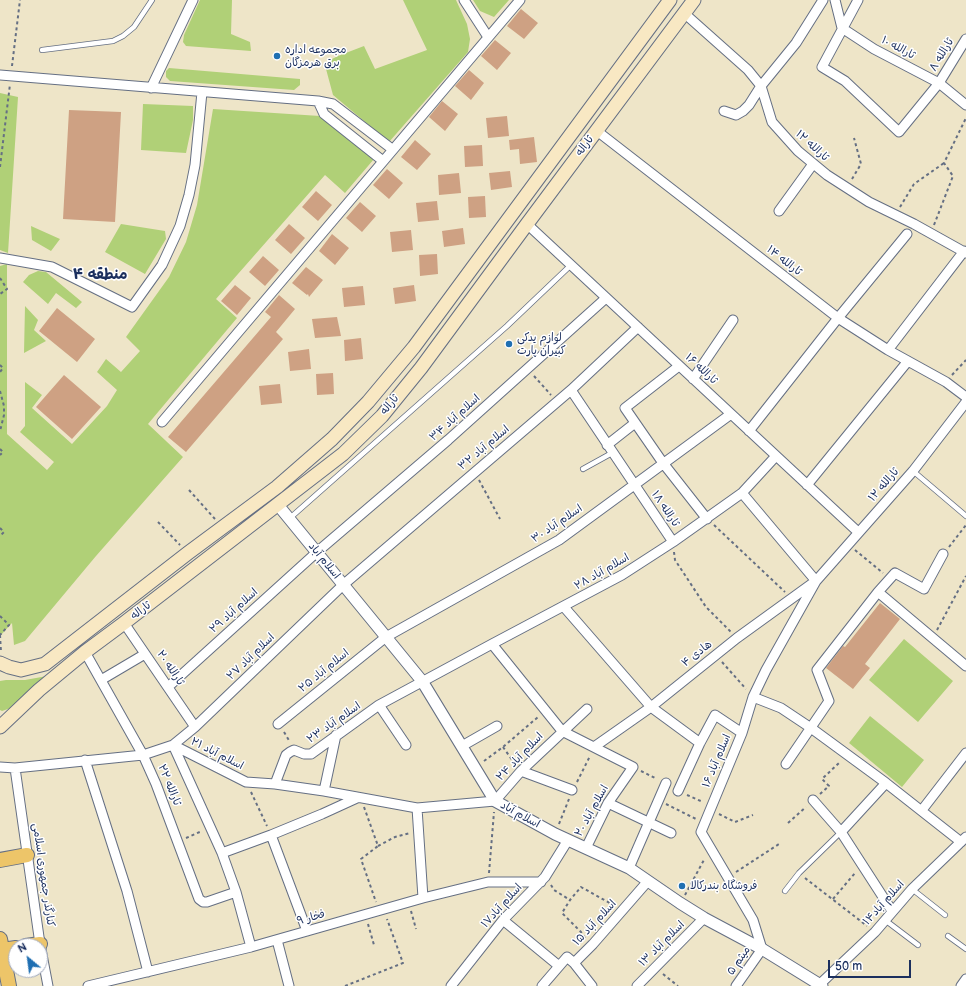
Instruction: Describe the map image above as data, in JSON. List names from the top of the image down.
{
  "streets": {
    "main road": ["ثاراله"],
    "street": [
      "ثارالله ۱۰",
      "ثارالله ۸",
      "ثارالله ۱۲",
      "ثارالله ۱۴",
      "ثارالله ۱۶",
      "اسلام آباد ۳۴",
      "اسلام آباد ۳۲",
      "ثارالله ۱۸",
      "اسلام آباد ۳۰",
      "اسلام آباد",
      "اسلام آباد ۲۸",
      "اسلام آباد ۲۹",
      "هادی ۴",
      "اسلام آباد ۲۷",
      "ثارالله ۲۰",
      "اسلام آباد ۲۵",
      "اسلام آباد ۲۳",
      "اسلام آباد ۲۱",
      "اسلام آباد ۲۴",
      "اسلام آباد ۱۶",
      "ثارالله ۲۲",
      "اسلام آباد ۲۰",
      "کنارگذر جمهوری اسلامی",
      "اسلام آباد۱۴",
      "اسلام آباد۱۷",
      "فخار ۹",
      "اسلام آباد ۱۵",
      "اسلام آباد ۱۳",
      "میثم ۵"
    ]
  },
  "crossings": [
    ["ثارالله ۱۰", "ثارالله ۸"],
    ["ثاراله", "ثارالله ۱۲"],
    ["ثاراله", "ثارالله ۱۴"],
    ["ثاراله", "ثارالله ۱۶"],
    ["ثاراله", "اسلام آباد"],
    ["ثاراله", "ثارالله ۲۰"],
    ["ثاراله", "ثارالله ۲۲"],
    ["ثارالله ۱۲", "ثارالله ۱۶"],
    ["ثارالله ۱۲", "هادی ۴"],
    ["ثارالله ۱۲", "اسلام آباد ۱۶"],
    ["ثارالله ۱۶", "اسلام آباد ۳۴"],
    ["ثارالله ۱۶", "اسلام آباد ۳۲"],
    ["ثارالله ۱۶", "اسلام آباد ۳۰"],
    ["ثارالله ۱۶", "اسلام آباد ۲۸"],
    ["اسلام آباد ۳۴", "اسلام آباد"],
    ["اسلام آباد ۳۴", "اسلام آباد ۲۹"],
    ["اسلام آباد ۳۲", "ثارالله ۱۸"],
    ["اسلام آباد ۳۲", "اسلام آباد"],
    ["اسلام آباد ۳۲", "اسلام آباد ۲۷"],
    ["ثارالله ۱۸", "اسلام آباد ۳۰"],
    ["ثارالله ۱۸", "اسلام آباد ۲۸"],
    ["ثارالله ۱۸", "هادی ۴"],
    ["اسلام آباد ۳۰", "اسلام آباد"],
    ["اسلام آباد ۳۰", "اسلام آباد ۲۵"],
    ["اسلام آباد", "اسلام آباد ۲۸"],
    ["اسلام آباد", "اسلام آباد ۲۹"],
    ["اسلام آباد", "اسلام آباد ۲۷"],
    ["اسلام آباد", "اسلام آباد ۲۵"],
    ["اسلام آباد", "اسلام آباد ۲۳"],
    ["اسلام آباد", "اسلام آباد ۲۱"],
    ["اسلام آباد", "اسلام آباد ۲۴"],
    ["اسلام آباد", "اسلام آباد ۲۰"],
    ["اسلام آباد", "اسلام آباد۱۴"],
    ["اسلام آباد", "اسلام آباد۱۷"],
    ["اسلام آباد", "اسلام آباد ۱۵"],
    ["اسلام آباد", "اسلام آباد ۱۳"],
    ["اسلام آباد", "میثم ۵"],
    ["اسلام آباد ۲۸", "اسلام آباد ۲۳"],
    ["اسلام آباد ۲۹", "ثارالله ۲۰"],
    ["هادی ۴", "اسلام آباد ۱۶"],
    ["اسلام آباد ۲۷", "ثارالله ۲۰"],
    ["اسلام آباد ۲۷", "اسلام آباد ۲۱"],
    ["اسلام آباد ۲۱", "اسلام آباد ۲۴"],
    ["اسلام آباد ۲۱", "ثارالله ۲۲"],
    ["اسلام آباد ۲۱", "کنارگذر جمهوری اسلامی"],
    ["اسلام آباد۱۷", "فخار ۹"]
  ],
  "districts": ["منطقه ۴"],
  "places": ["مجموعه اداره برق هرمزگان", "لوازم یدکی کبیران پارت", "فروشگاه بندرکالا"],
  "scale_bar": "50 m",
  "north": "top left"
}
